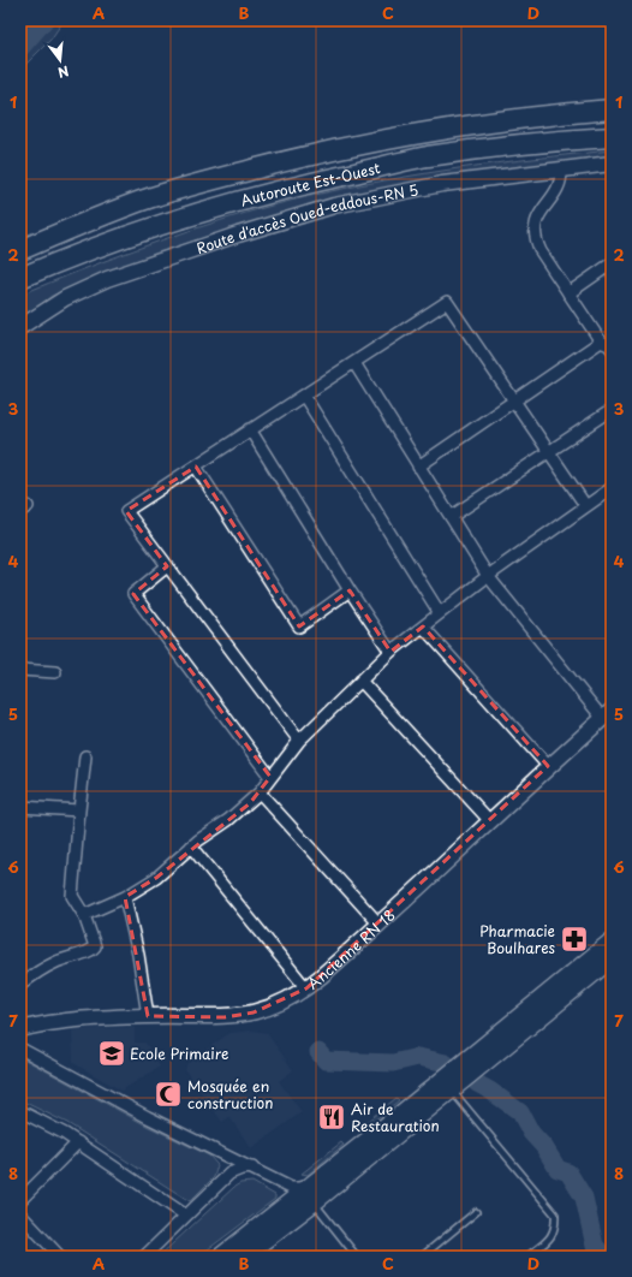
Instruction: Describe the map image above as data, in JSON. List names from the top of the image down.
{
  "streets": {
    "highway": ["Autoroute Est-Ouest"],
    "main road": ["Route d'accès Oued-eddous-RN 5", "Ancienne RN 18"]
  },
  "places": {
    "pharmacy": ["Pharmacie Boulhares"],
    "school or university": ["Ecole Primaire"],
    "mosque": ["Mosquée en construction"],
    "restaurant": ["Air de Restauration"]
  },
  "north": "bottom",
  "grid": {
    "columns": [
      "A",
      "B",
      "C",
      "D"
    ],
    "rows": [
      "1",
      "2",
      "3",
      "4",
      "5",
      "6",
      "7",
      "8"
    ]
  }
}
